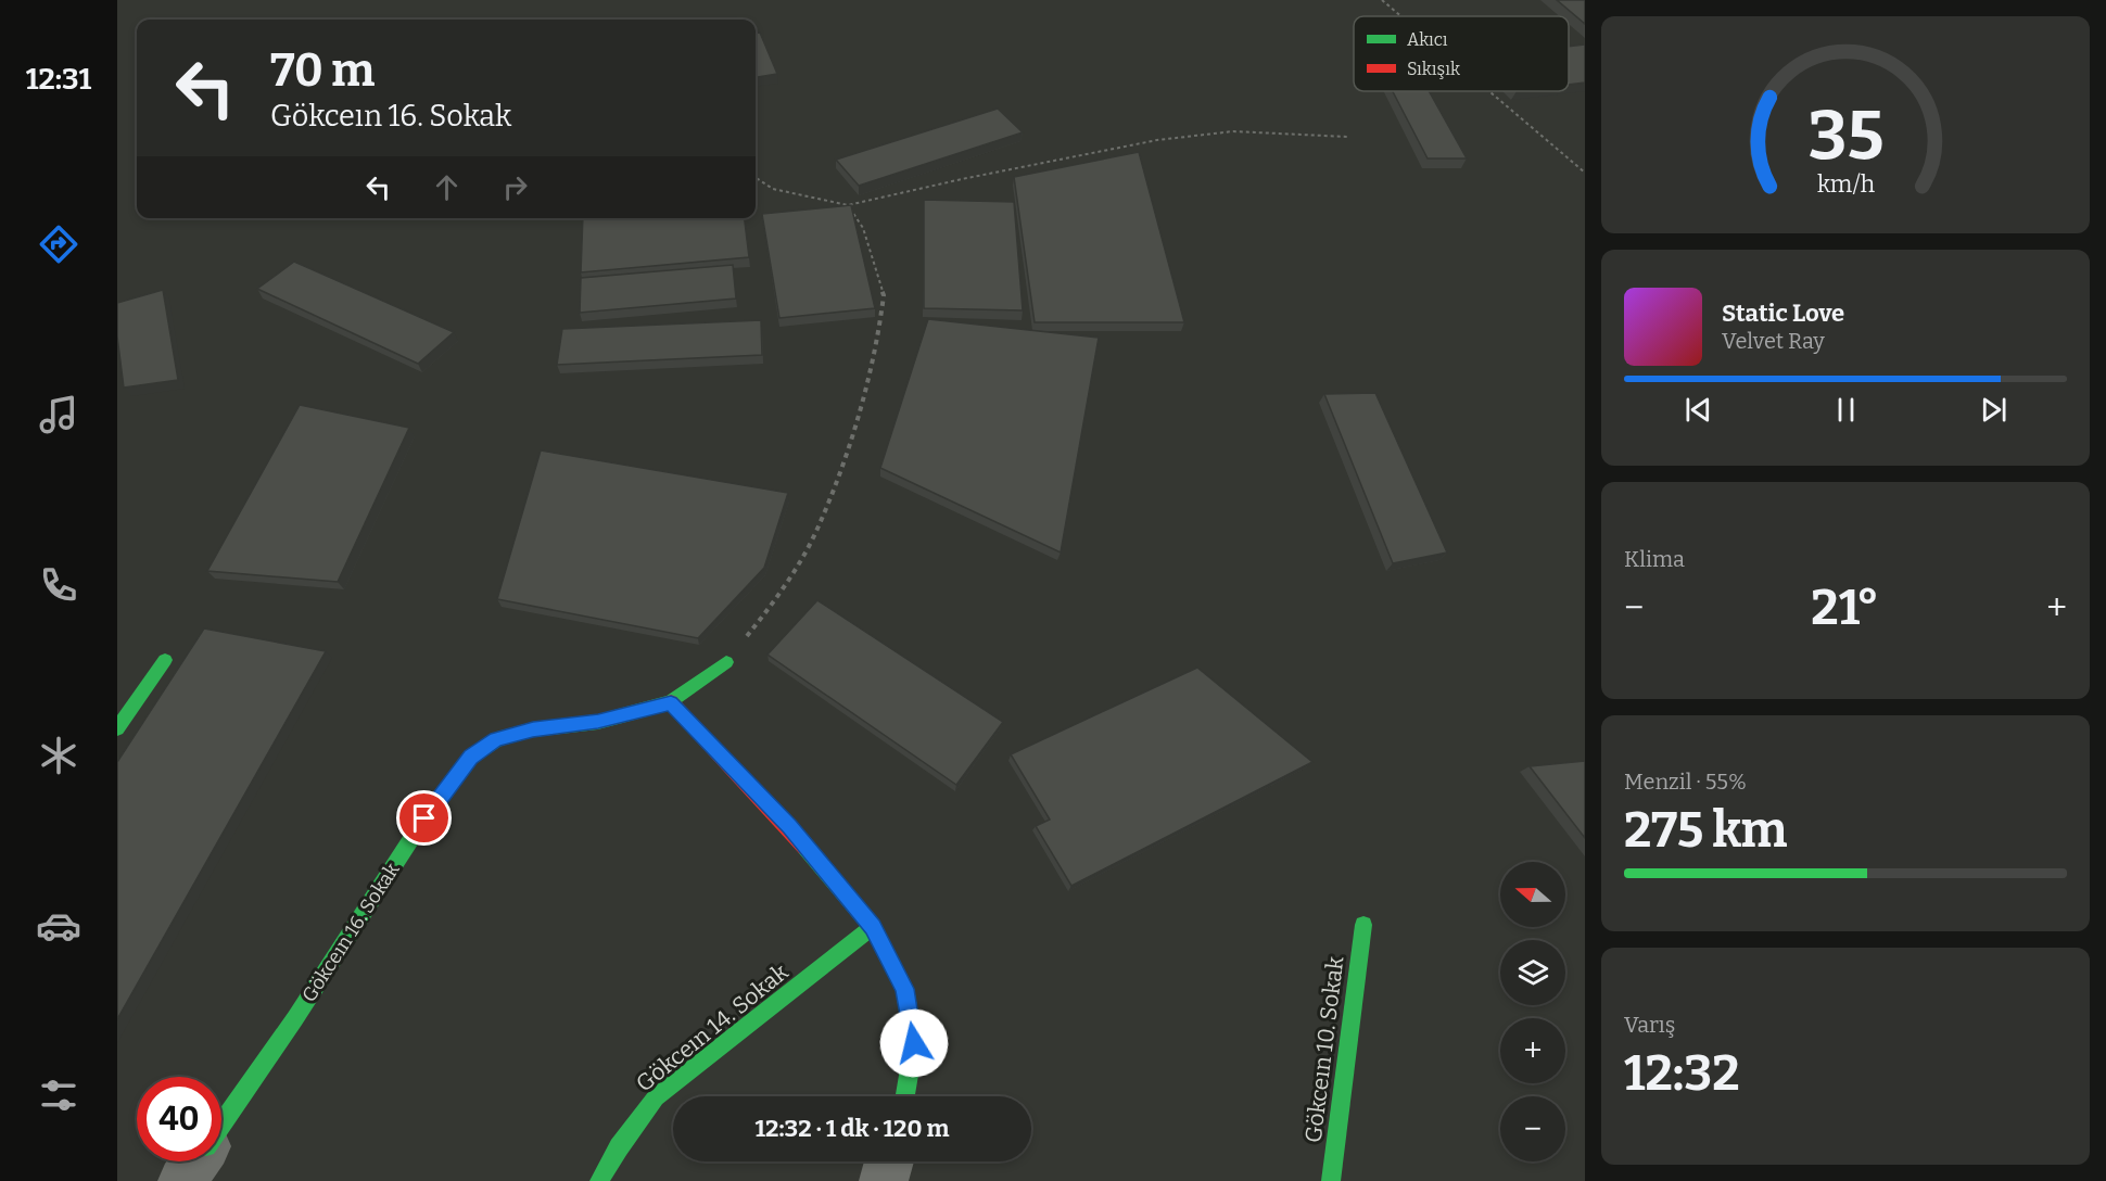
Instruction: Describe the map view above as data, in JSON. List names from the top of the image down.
{
  "streets": {
    "street": ["Gökceın 16. Sokak", "Gökceın 14. Sokak", "Gökceın 10. Sokak"]
  },
  "legend": ["Akıcı", "Sıkışık"],
  "north": "left",
  "page": {
    "tabs": "12:31",
    "turn": ["70 m", "Gökceın 16. Sokak"],
    "song": ["Static Love", "Velvet Ray"],
    "tile": [
      "Klima",
      ["Menzil · 55%", "275 km"],
      ["Varış", "12:32"]
    ],
    "heat": ["−", "21°", "+"],
    "map_buttons": ["+", "−"],
    "limit": "40",
    "trip": "12:32 · 1 dk · 120 m",
    "gauge": ["35", "km/h"]
  }
}
